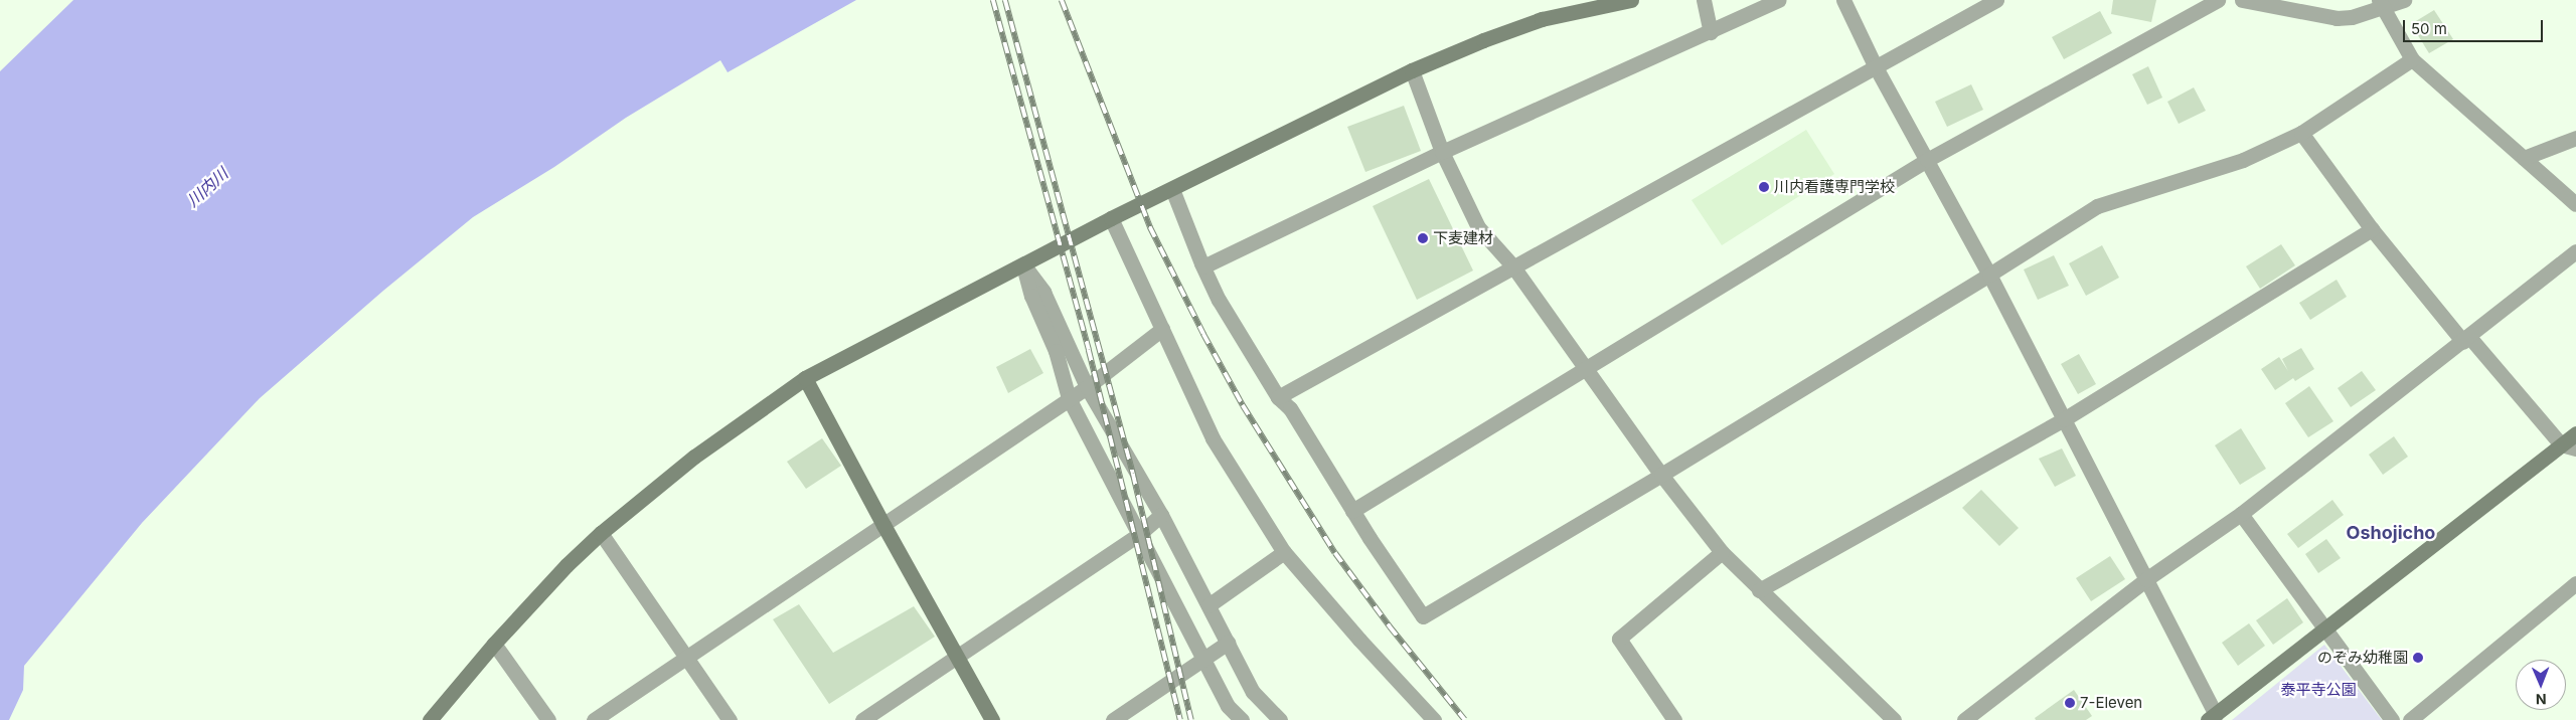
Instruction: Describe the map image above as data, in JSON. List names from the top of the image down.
{
  "districts": ["Oshojicho"],
  "water": ["川内川"],
  "parks": ["泰平寺公園"],
  "places": [
    "川内看護専門学校",
    "下麦建材",
    "のぞみ幼稚園",
    "7-Eleven"
  ],
  "scale_bar": "50 m",
  "north": "bottom"
}
